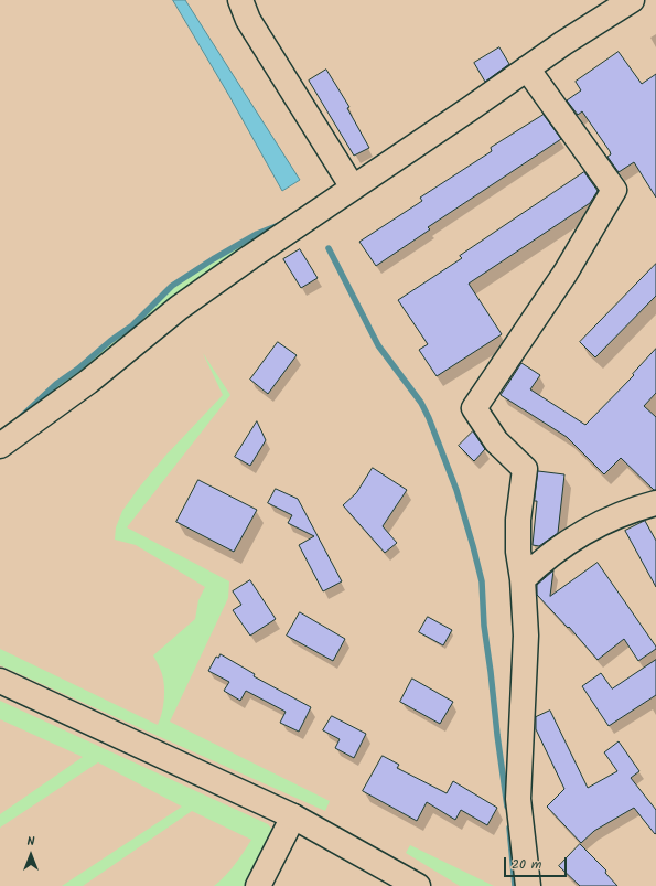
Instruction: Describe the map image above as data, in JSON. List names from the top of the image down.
{
  "scale_bar": "20 m",
  "north": "top"
}
